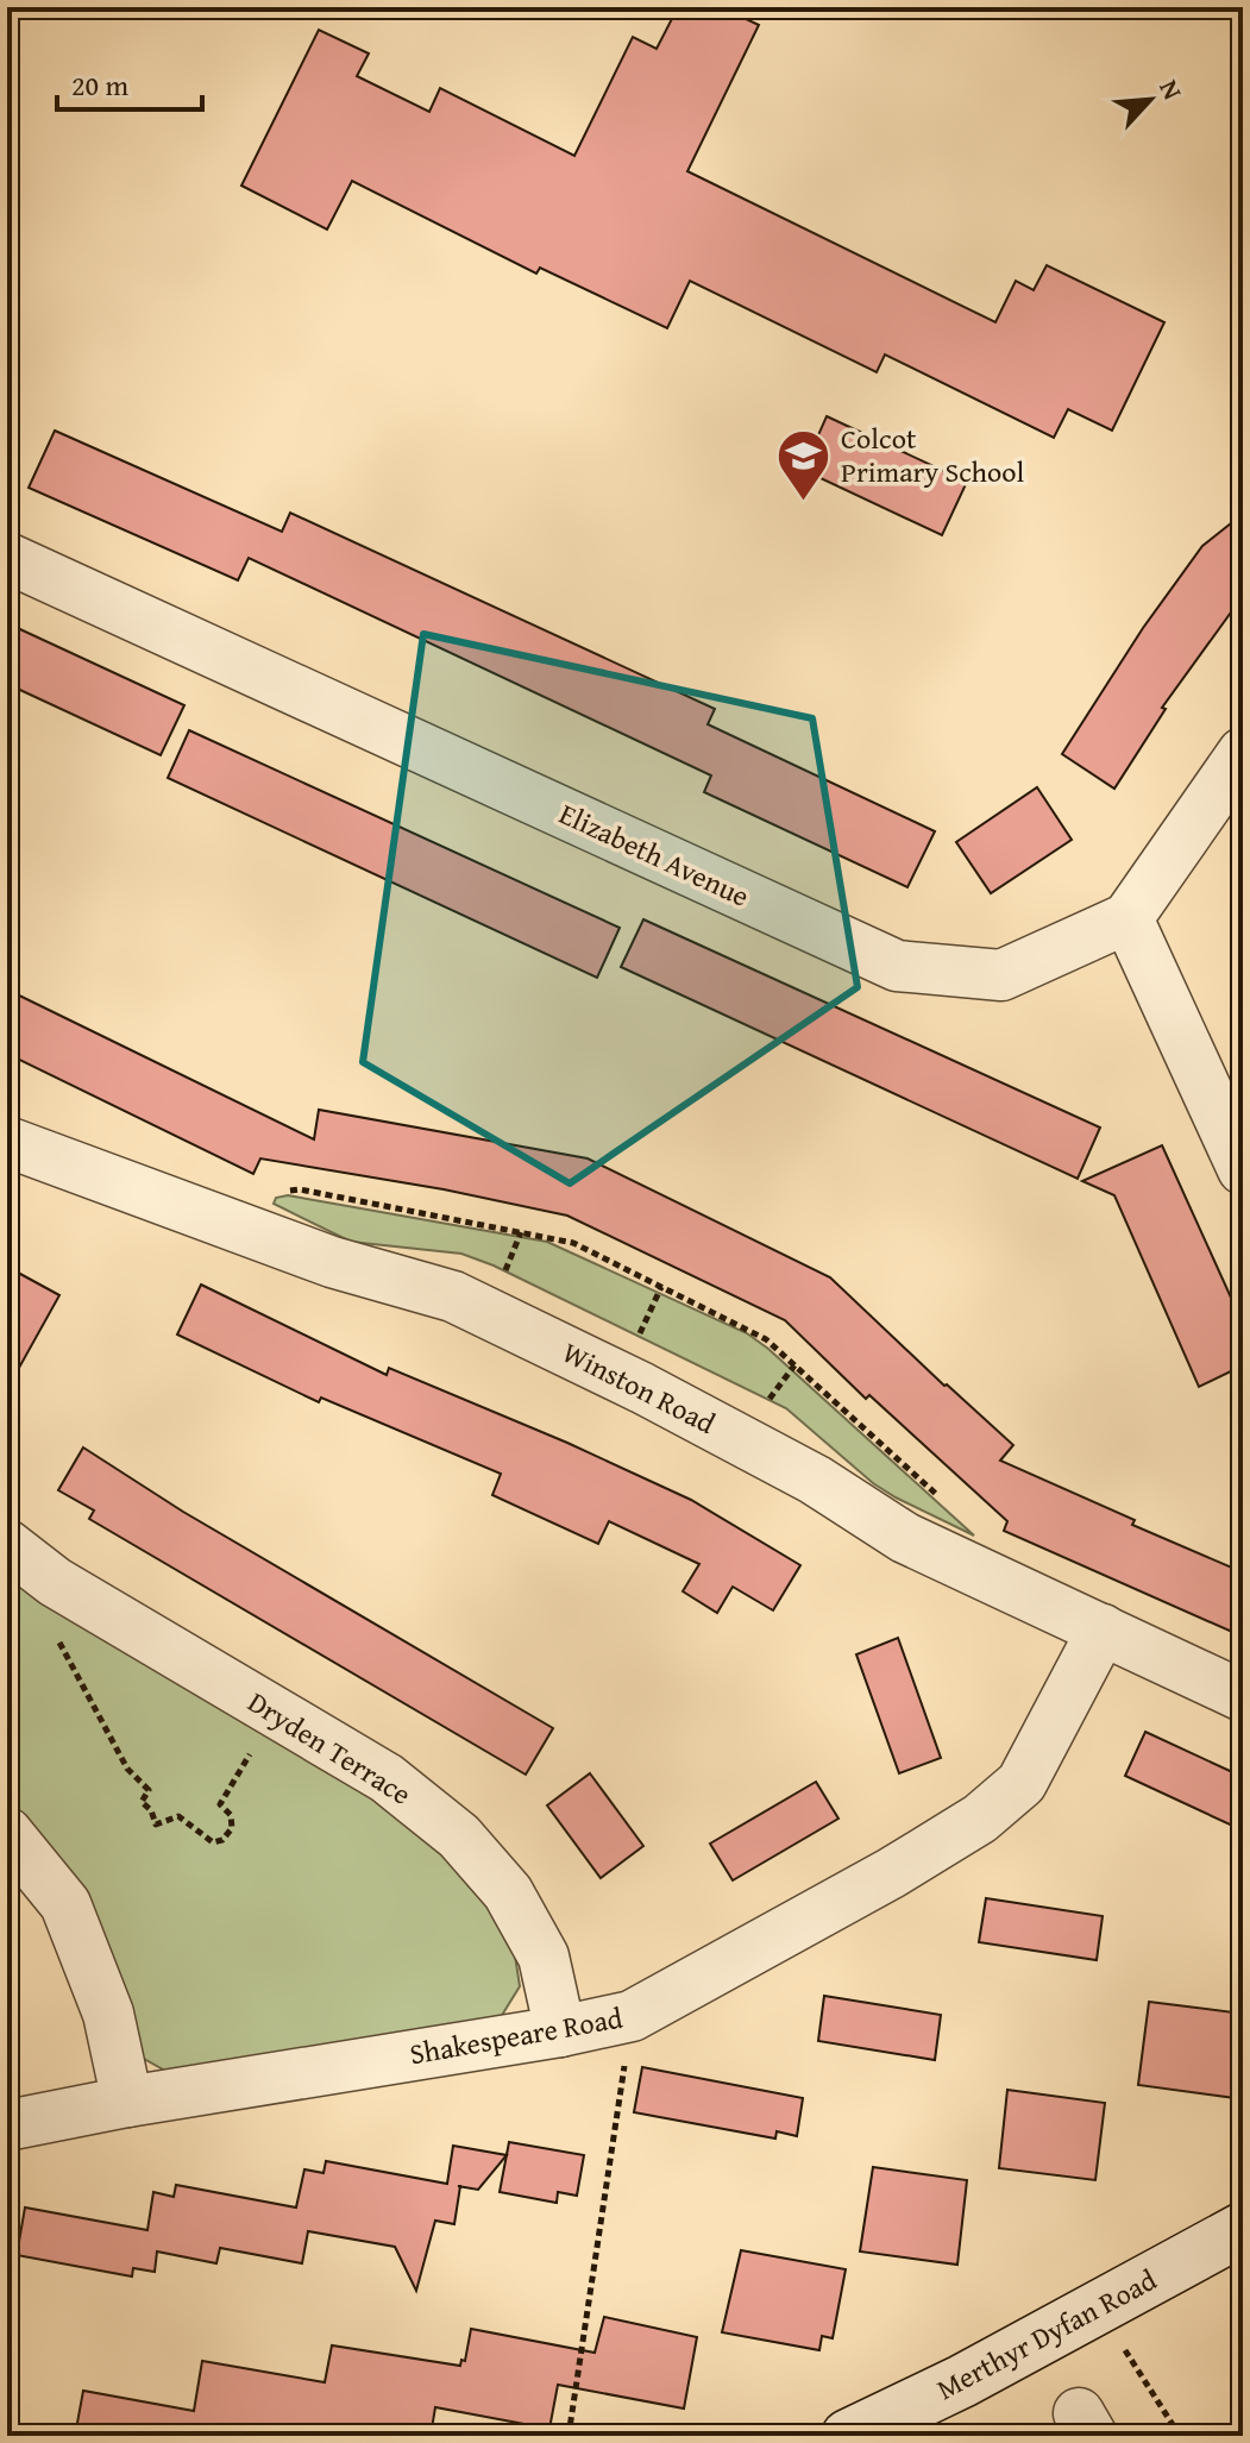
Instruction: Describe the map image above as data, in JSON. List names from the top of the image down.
{
  "streets": {
    "street": [
      "Elizabeth Avenue",
      "Winston Road",
      "Dryden Terrace",
      "Shakespeare Road",
      "Merthyr Dyfan Road"
    ]
  },
  "crossings": [
    ["Winston Road", "Shakespeare Road"],
    ["Dryden Terrace", "Shakespeare Road"]
  ],
  "places": {
    "school or university": ["Colcot Primary School"]
  },
  "scale_bar": "20 m",
  "north": "top right"
}
